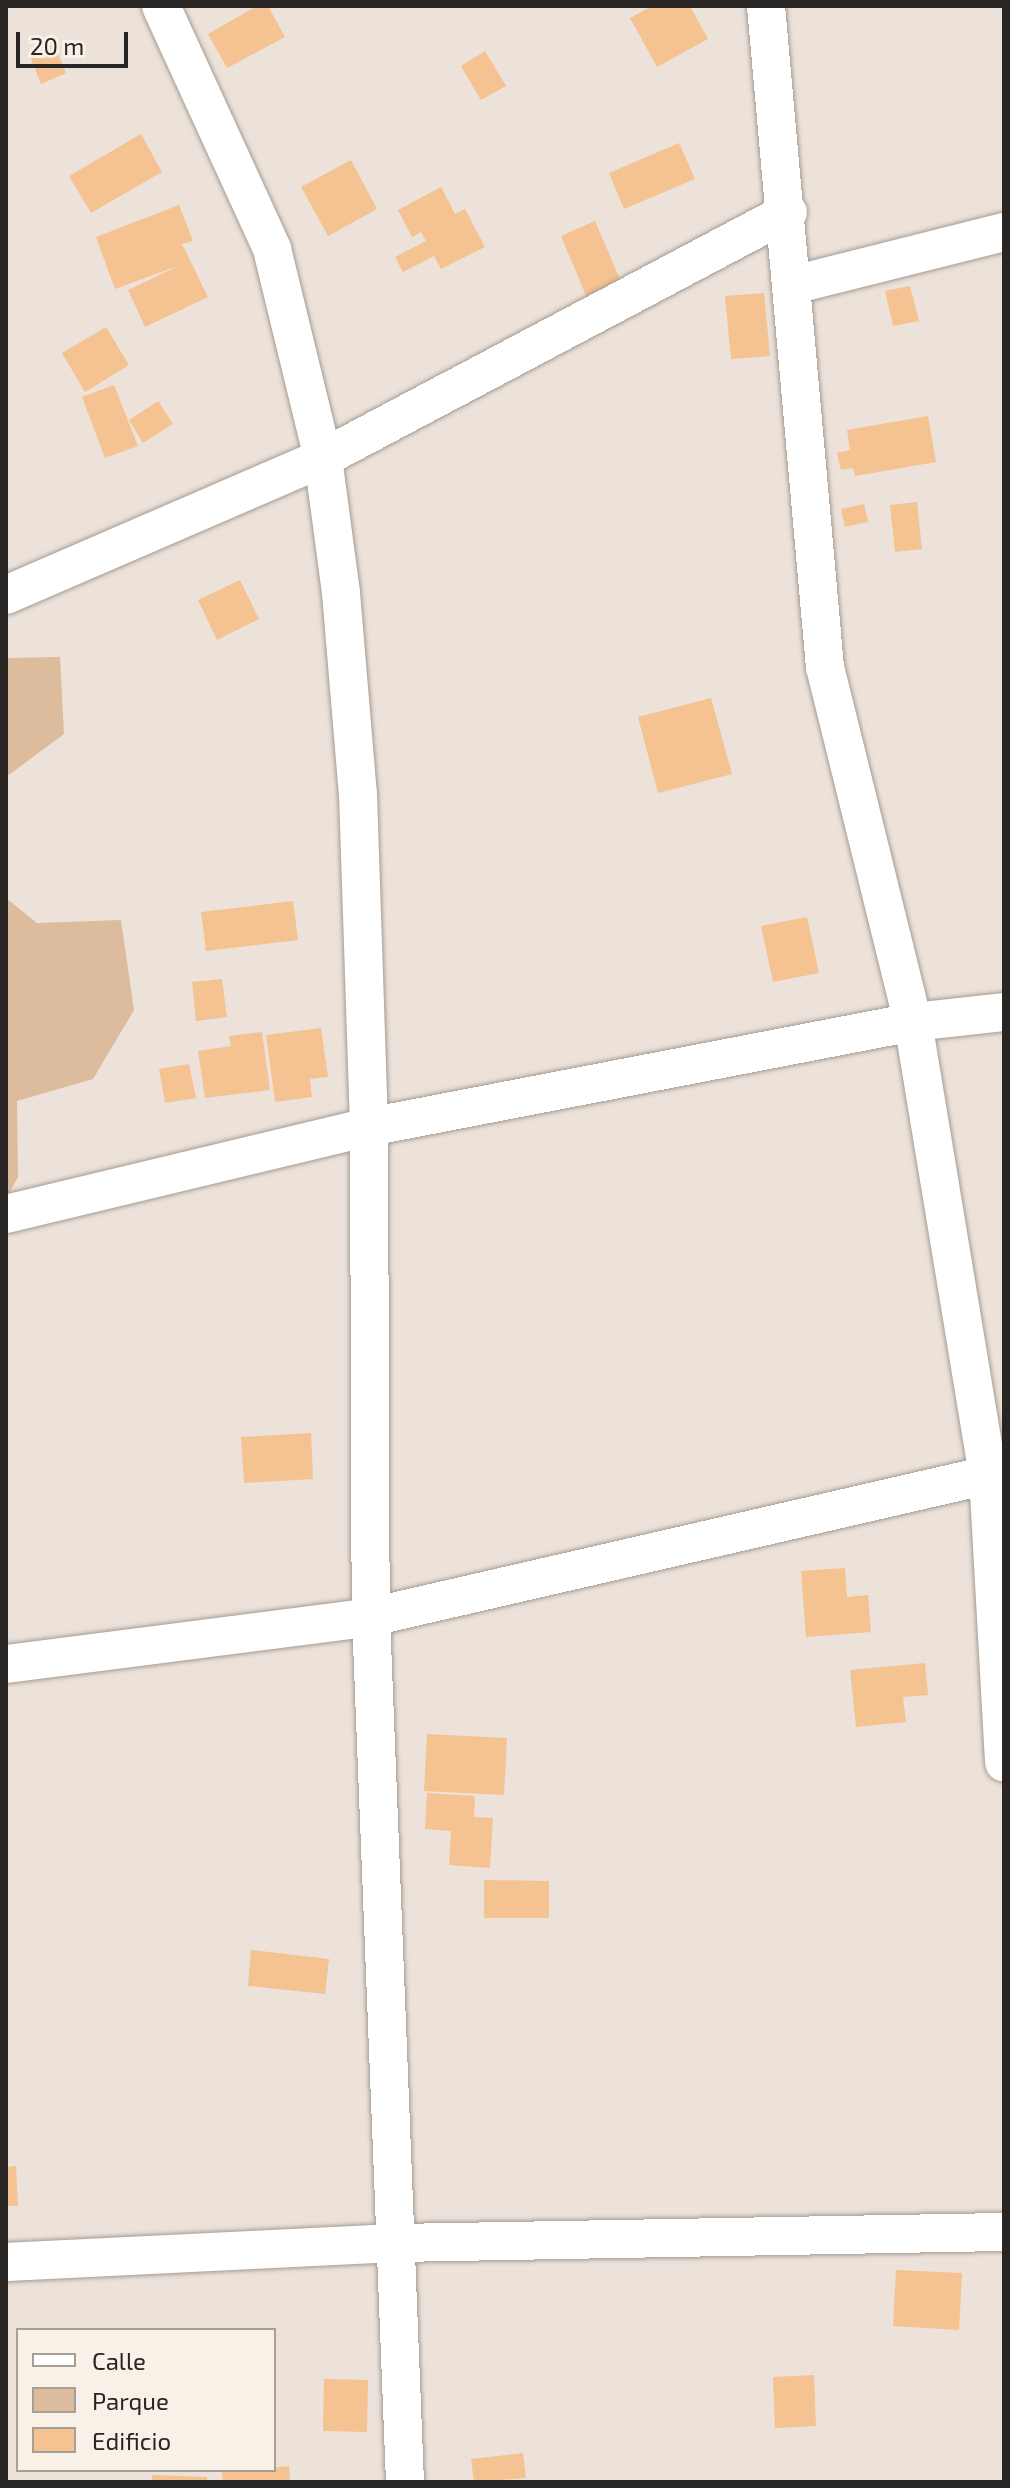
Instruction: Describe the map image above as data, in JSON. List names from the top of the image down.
{
  "legend": ["Calle", "Parque", "Edificio"],
  "scale_bar": "20 m"
}
